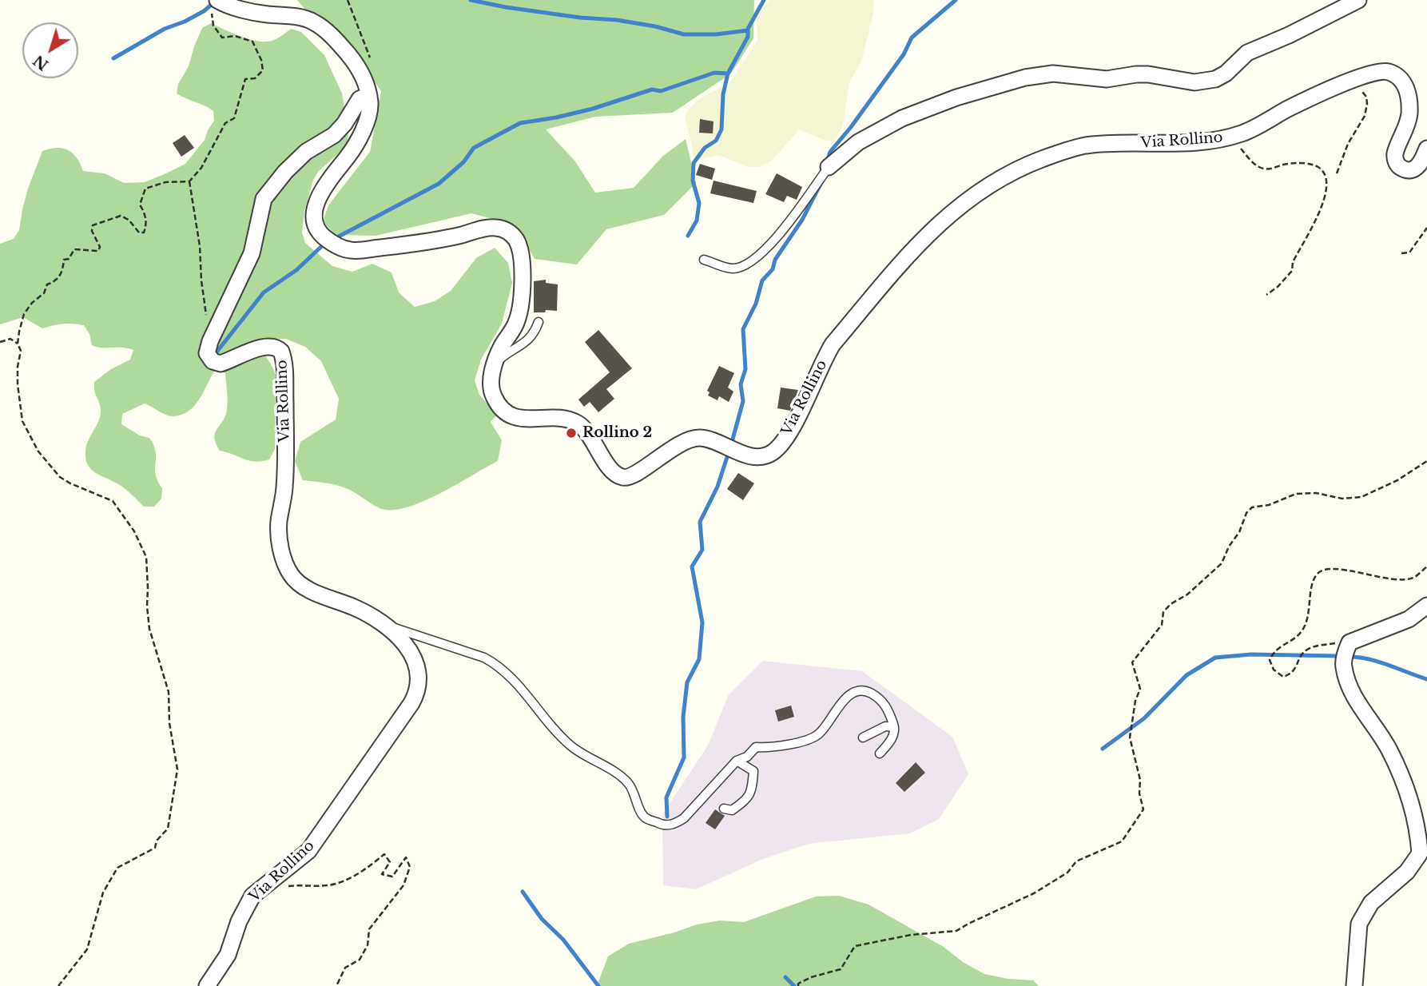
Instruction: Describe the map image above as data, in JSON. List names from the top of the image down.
{
  "streets": {
    "street": ["Via Rollino"]
  },
  "places": ["Rollino 2"],
  "north": "bottom left"
}
